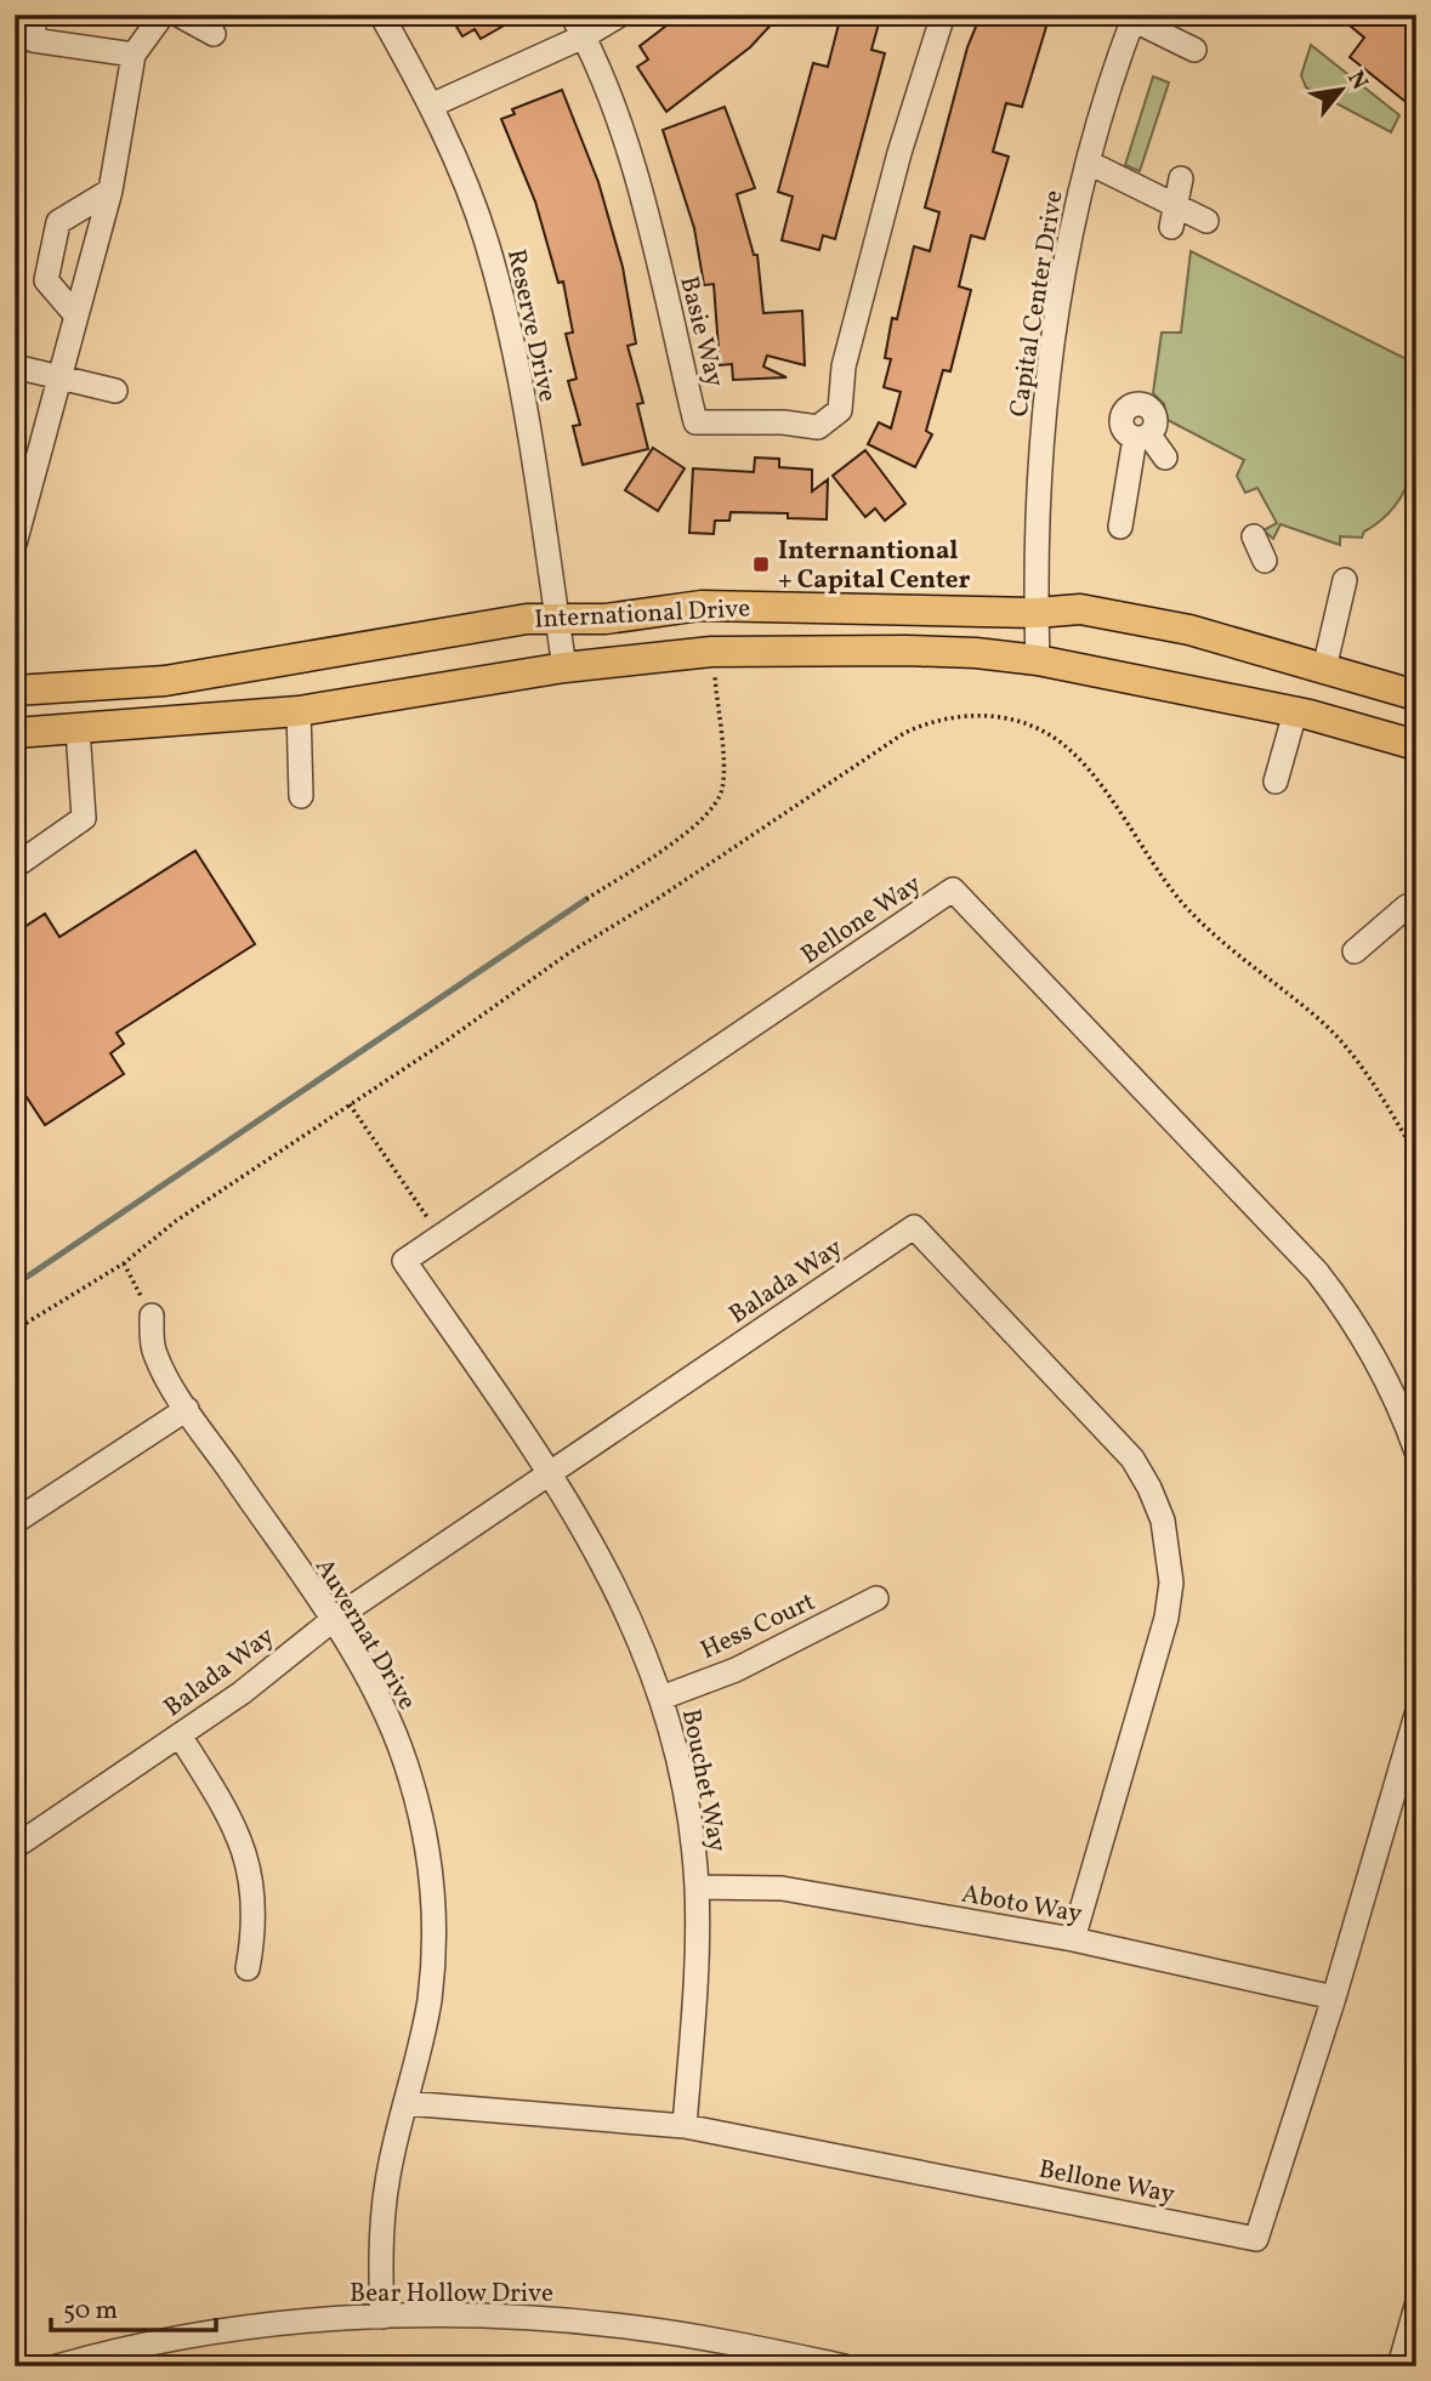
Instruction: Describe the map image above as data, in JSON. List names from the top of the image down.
{
  "streets": {
    "main road": ["International Drive"],
    "street": [
      "Capital Center Drive",
      "Reserve Drive",
      "Basie Way",
      "Bellone Way",
      "Balada Way",
      "Hess Court",
      "Auvernat Drive",
      "Bouchet Way",
      "Aboto Way",
      "Bear Hollow Drive"
    ]
  },
  "crossings": [
    ["Capital Center Drive", "International Drive"],
    ["Reserve Drive", "International Drive"],
    ["Bellone Way", "Balada Way"],
    ["Bellone Way", "Auvernat Drive"],
    ["Bellone Way", "Bouchet Way"],
    ["Bellone Way", "Aboto Way"],
    ["Balada Way", "Auvernat Drive"],
    ["Balada Way", "Bouchet Way"],
    ["Balada Way", "Aboto Way"],
    ["Hess Court", "Bouchet Way"],
    ["Auvernat Drive", "Bear Hollow Drive"],
    ["Bouchet Way", "Aboto Way"]
  ],
  "places": {
    "transit": ["Internantional + Capital Center"]
  },
  "scale_bar": "50 m",
  "north": "top right"
}
